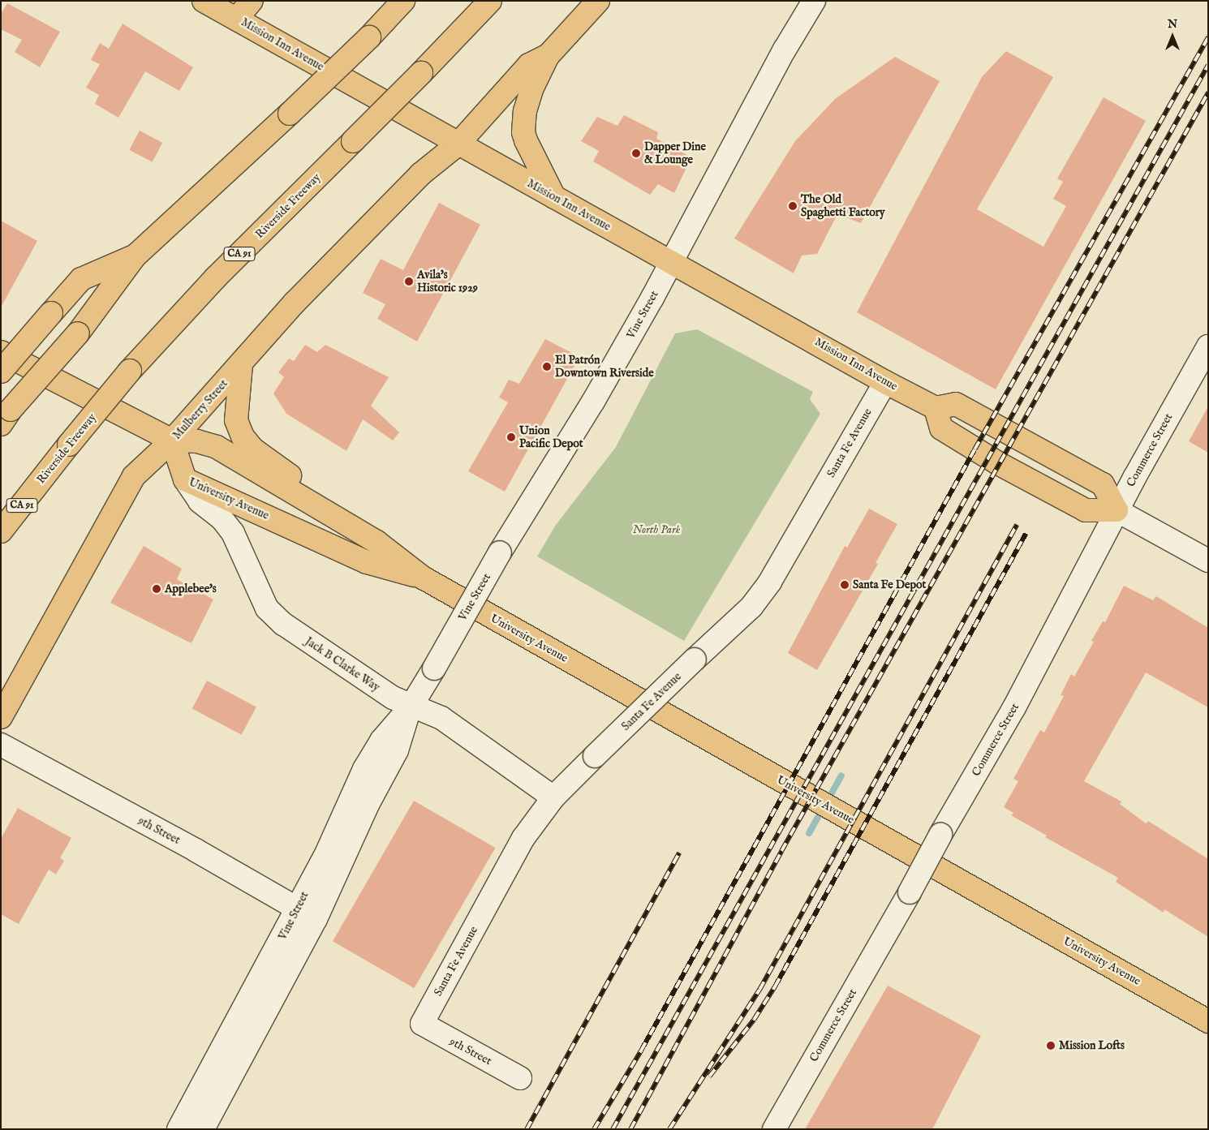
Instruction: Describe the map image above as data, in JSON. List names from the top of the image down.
{
  "streets": {
    "main road": [
      "Mission Inn Avenue",
      "Riverside Freeway",
      "CA 91",
      "Mulberry Street",
      "University Avenue"
    ],
    "street": [
      "Vine Street",
      "Santa Fe Avenue",
      "Commerce Street",
      "Jack B Clarke Way",
      "9th Street"
    ]
  },
  "crossings": [
    ["Mission Inn Avenue", "Vine Street"],
    ["Mission Inn Avenue", "Mulberry Street"],
    ["Mission Inn Avenue", "Santa Fe Avenue"],
    ["Vine Street", "Jack B Clarke Way"],
    ["Vine Street", "9th Street"],
    ["Mulberry Street", "University Avenue"],
    ["Santa Fe Avenue", "Jack B Clarke Way"],
    ["Santa Fe Avenue", "9th Street"],
    ["University Avenue", "Jack B Clarke Way"]
  ],
  "parks": ["North Park"],
  "places": [
    "Dapper Dine & Lounge",
    "The Old Spaghetti Factory",
    "Avila's Historic 1929",
    "El Patrón Downtown Riverside",
    "Union Pacific Depot",
    "Santa Fe Depot",
    "Applebee's",
    "Mission Lofts"
  ],
  "north": "top"
}
